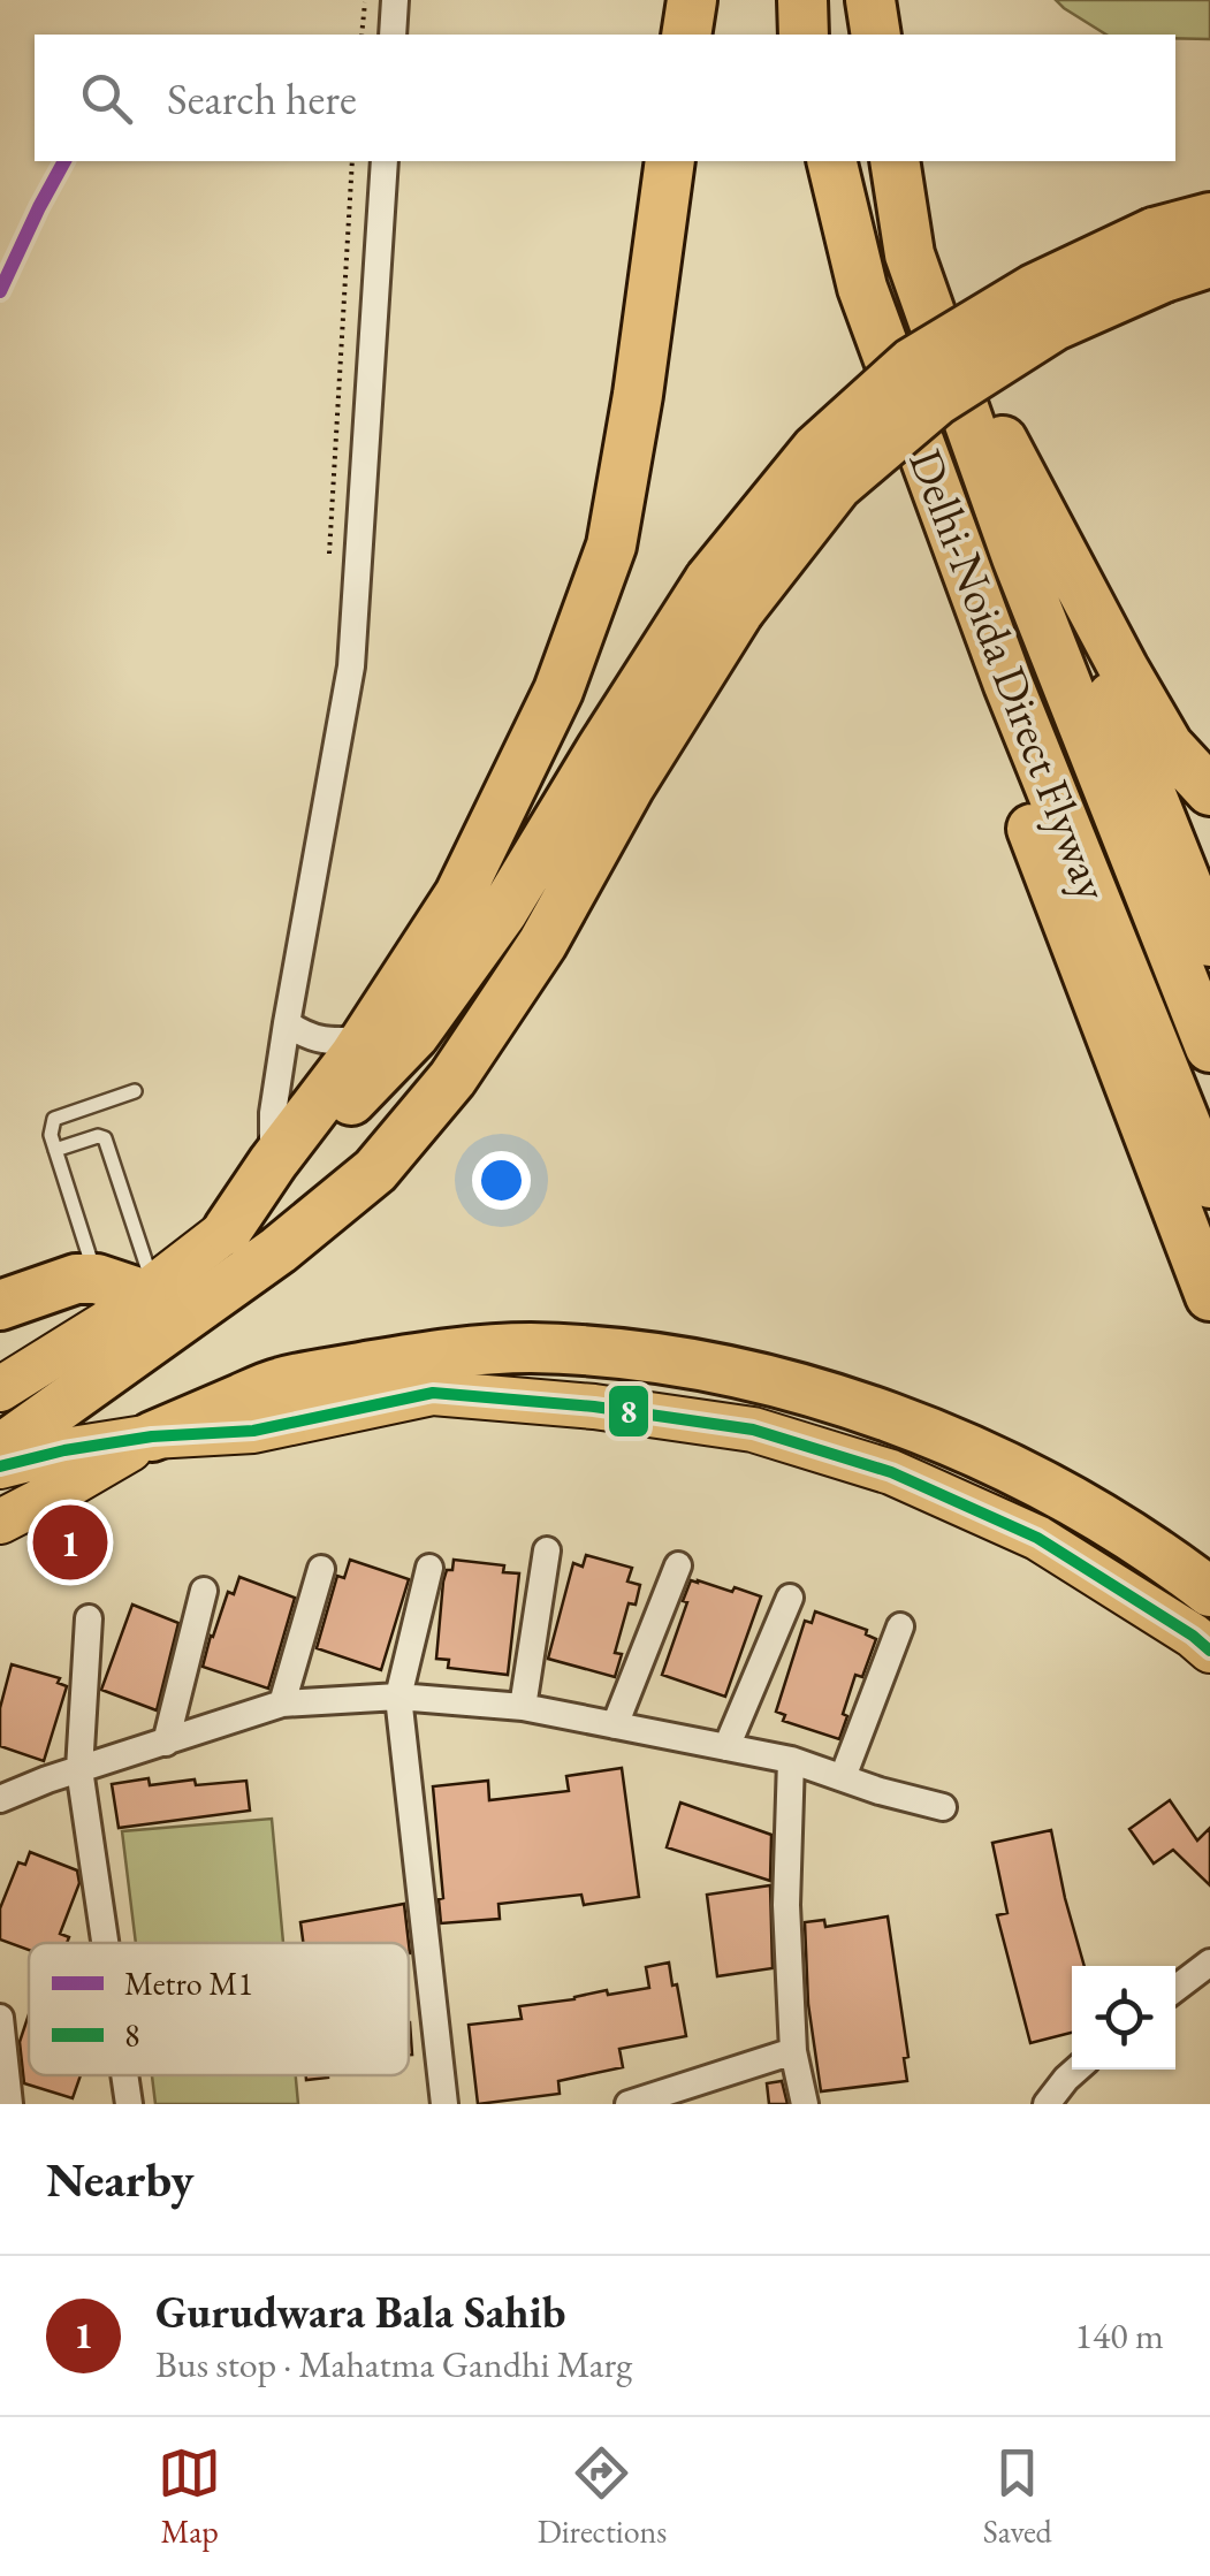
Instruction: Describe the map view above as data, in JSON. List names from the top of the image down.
{
  "streets": {
    "highway": ["Delhi-Noida Direct Flyway"]
  },
  "lines": ["metro line M1", "transit line 8"],
  "legend": ["Metro M1", "8"],
  "page": {
    "search": "Search here",
    "pins": "1",
    "heading": "Nearby",
    "list": [
      {
        "mark": "1",
        "name": "Gurudwara Bala Sahib",
        "note": "Bus stop · Mahatma Gandhi Marg",
        "value": "140 m"
      }
    ],
    "nav": ["Map", "Directions", "Saved"]
  }
}
